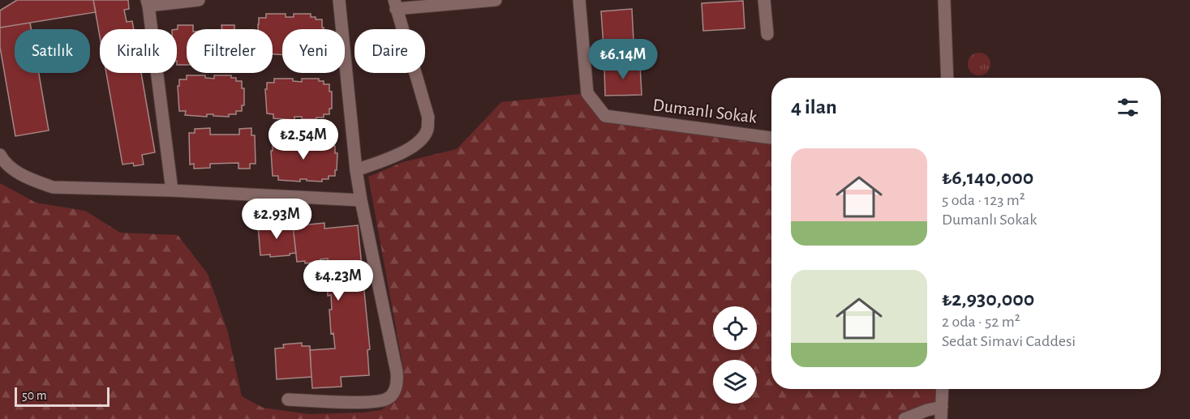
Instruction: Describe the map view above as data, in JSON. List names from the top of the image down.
{
  "streets": {
    "street": ["Dumanlı Sokak"]
  },
  "scale_bar": "50 m",
  "page": {
    "chip": [
      "Satılık",
      "Kiralık",
      "Filtreler",
      "Yeni",
      "Daire"
    ],
    "price": [
      "₺6.14M",
      "₺2.54M",
      "₺2.93M",
      "₺4.23M"
    ],
    "heading": "4 ilan",
    "list": [
      {
        "name": "₺6,140,000",
        "note": "5 oda · 123 m² · Dumanlı Sokak"
      },
      {
        "name": "₺2,930,000",
        "note": "2 oda · 52 m² · Sedat Simavi Caddesi"
      }
    ],
    "scale": "50 m"
  }
}
